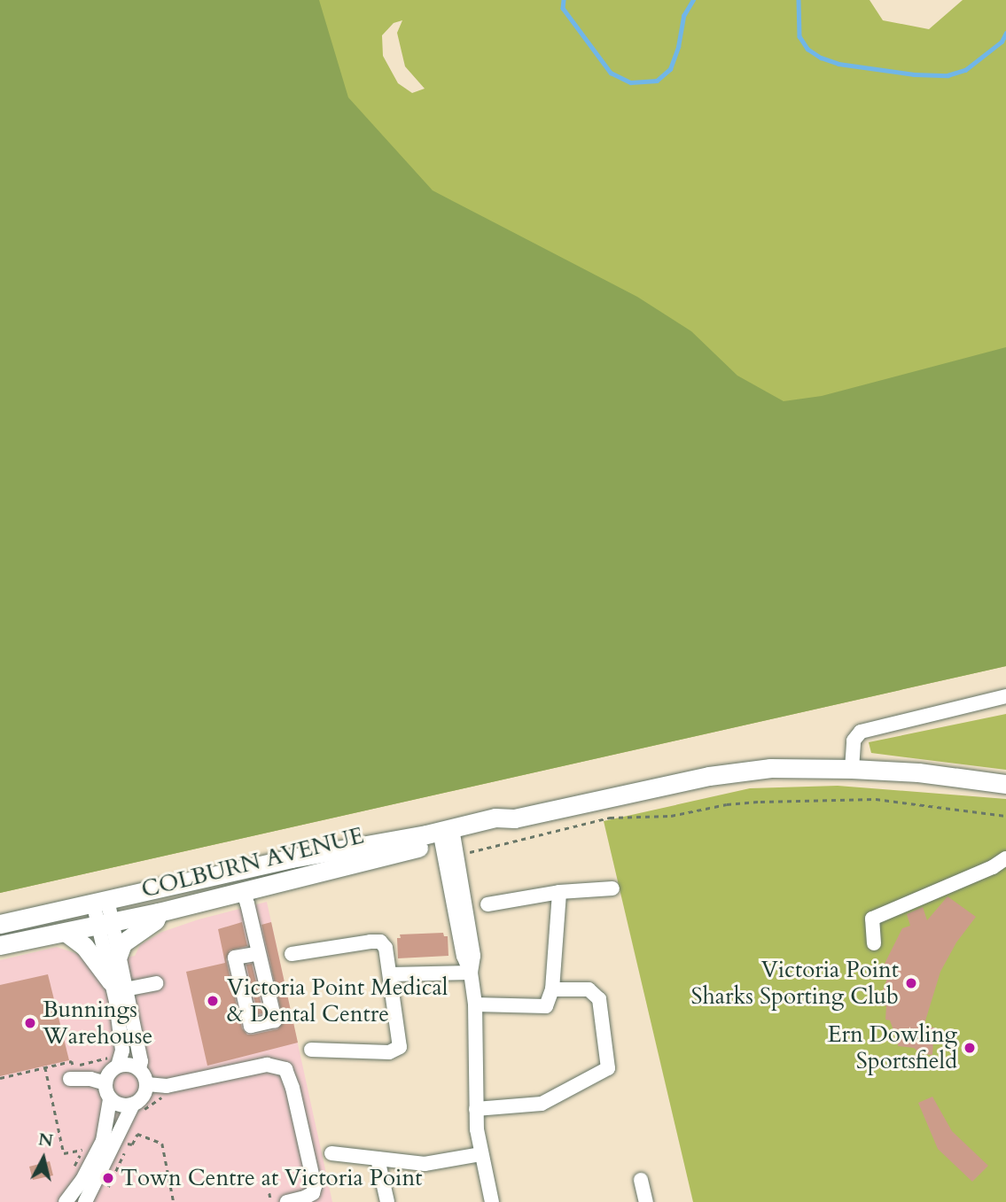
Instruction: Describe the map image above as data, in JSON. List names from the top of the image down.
{
  "streets": {
    "main road": ["COLBURN AVENUE"]
  },
  "places": [
    "Victoria Point Sharks Sporting Club",
    "Victoria Point Medical & Dental Centre",
    "Bunnings Warehouse",
    "Ern Dowling Sportsfield",
    "Town Centre at Victoria Point"
  ],
  "north": "top"
}
